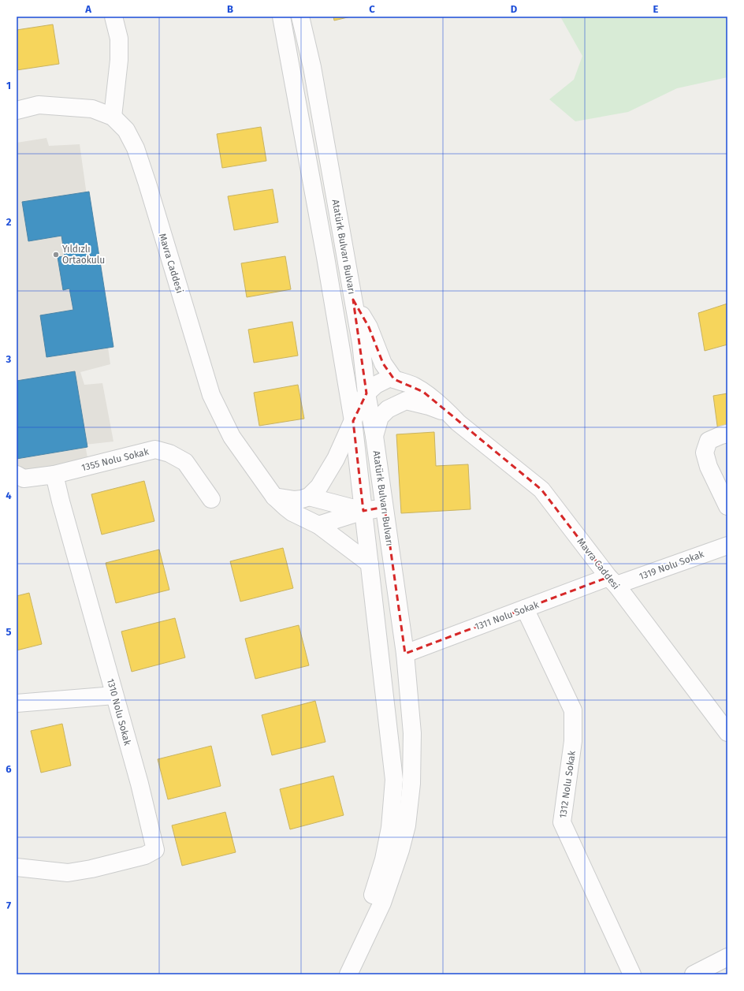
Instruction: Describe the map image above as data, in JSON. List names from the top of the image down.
{
  "streets": {
    "street": [
      "Atatürk Bulvarı Bulvarı",
      "Mavra Caddesi",
      "1355 Nolu Sokak",
      "1319 Nolu Sokak",
      "1311 Nolu Sokak",
      "1310 Nolu Sokak",
      "1312 Nolu Sokak"
    ]
  },
  "crossings": [
    ["Atatürk Bulvarı Bulvarı", "Mavra Caddesi"],
    ["Atatürk Bulvarı Bulvarı", "1311 Nolu Sokak"],
    ["Mavra Caddesi", "1319 Nolu Sokak"],
    ["Mavra Caddesi", "1311 Nolu Sokak"],
    ["1355 Nolu Sokak", "1310 Nolu Sokak"],
    ["1319 Nolu Sokak", "1311 Nolu Sokak"],
    ["1311 Nolu Sokak", "1312 Nolu Sokak"]
  ],
  "places": ["Yıldızlı Ortaokulu"],
  "grid": {
    "columns": [
      "A",
      "B",
      "C",
      "D",
      "E"
    ],
    "rows": [
      "1",
      "2",
      "3",
      "4",
      "5",
      "6",
      "7"
    ]
  }
}
